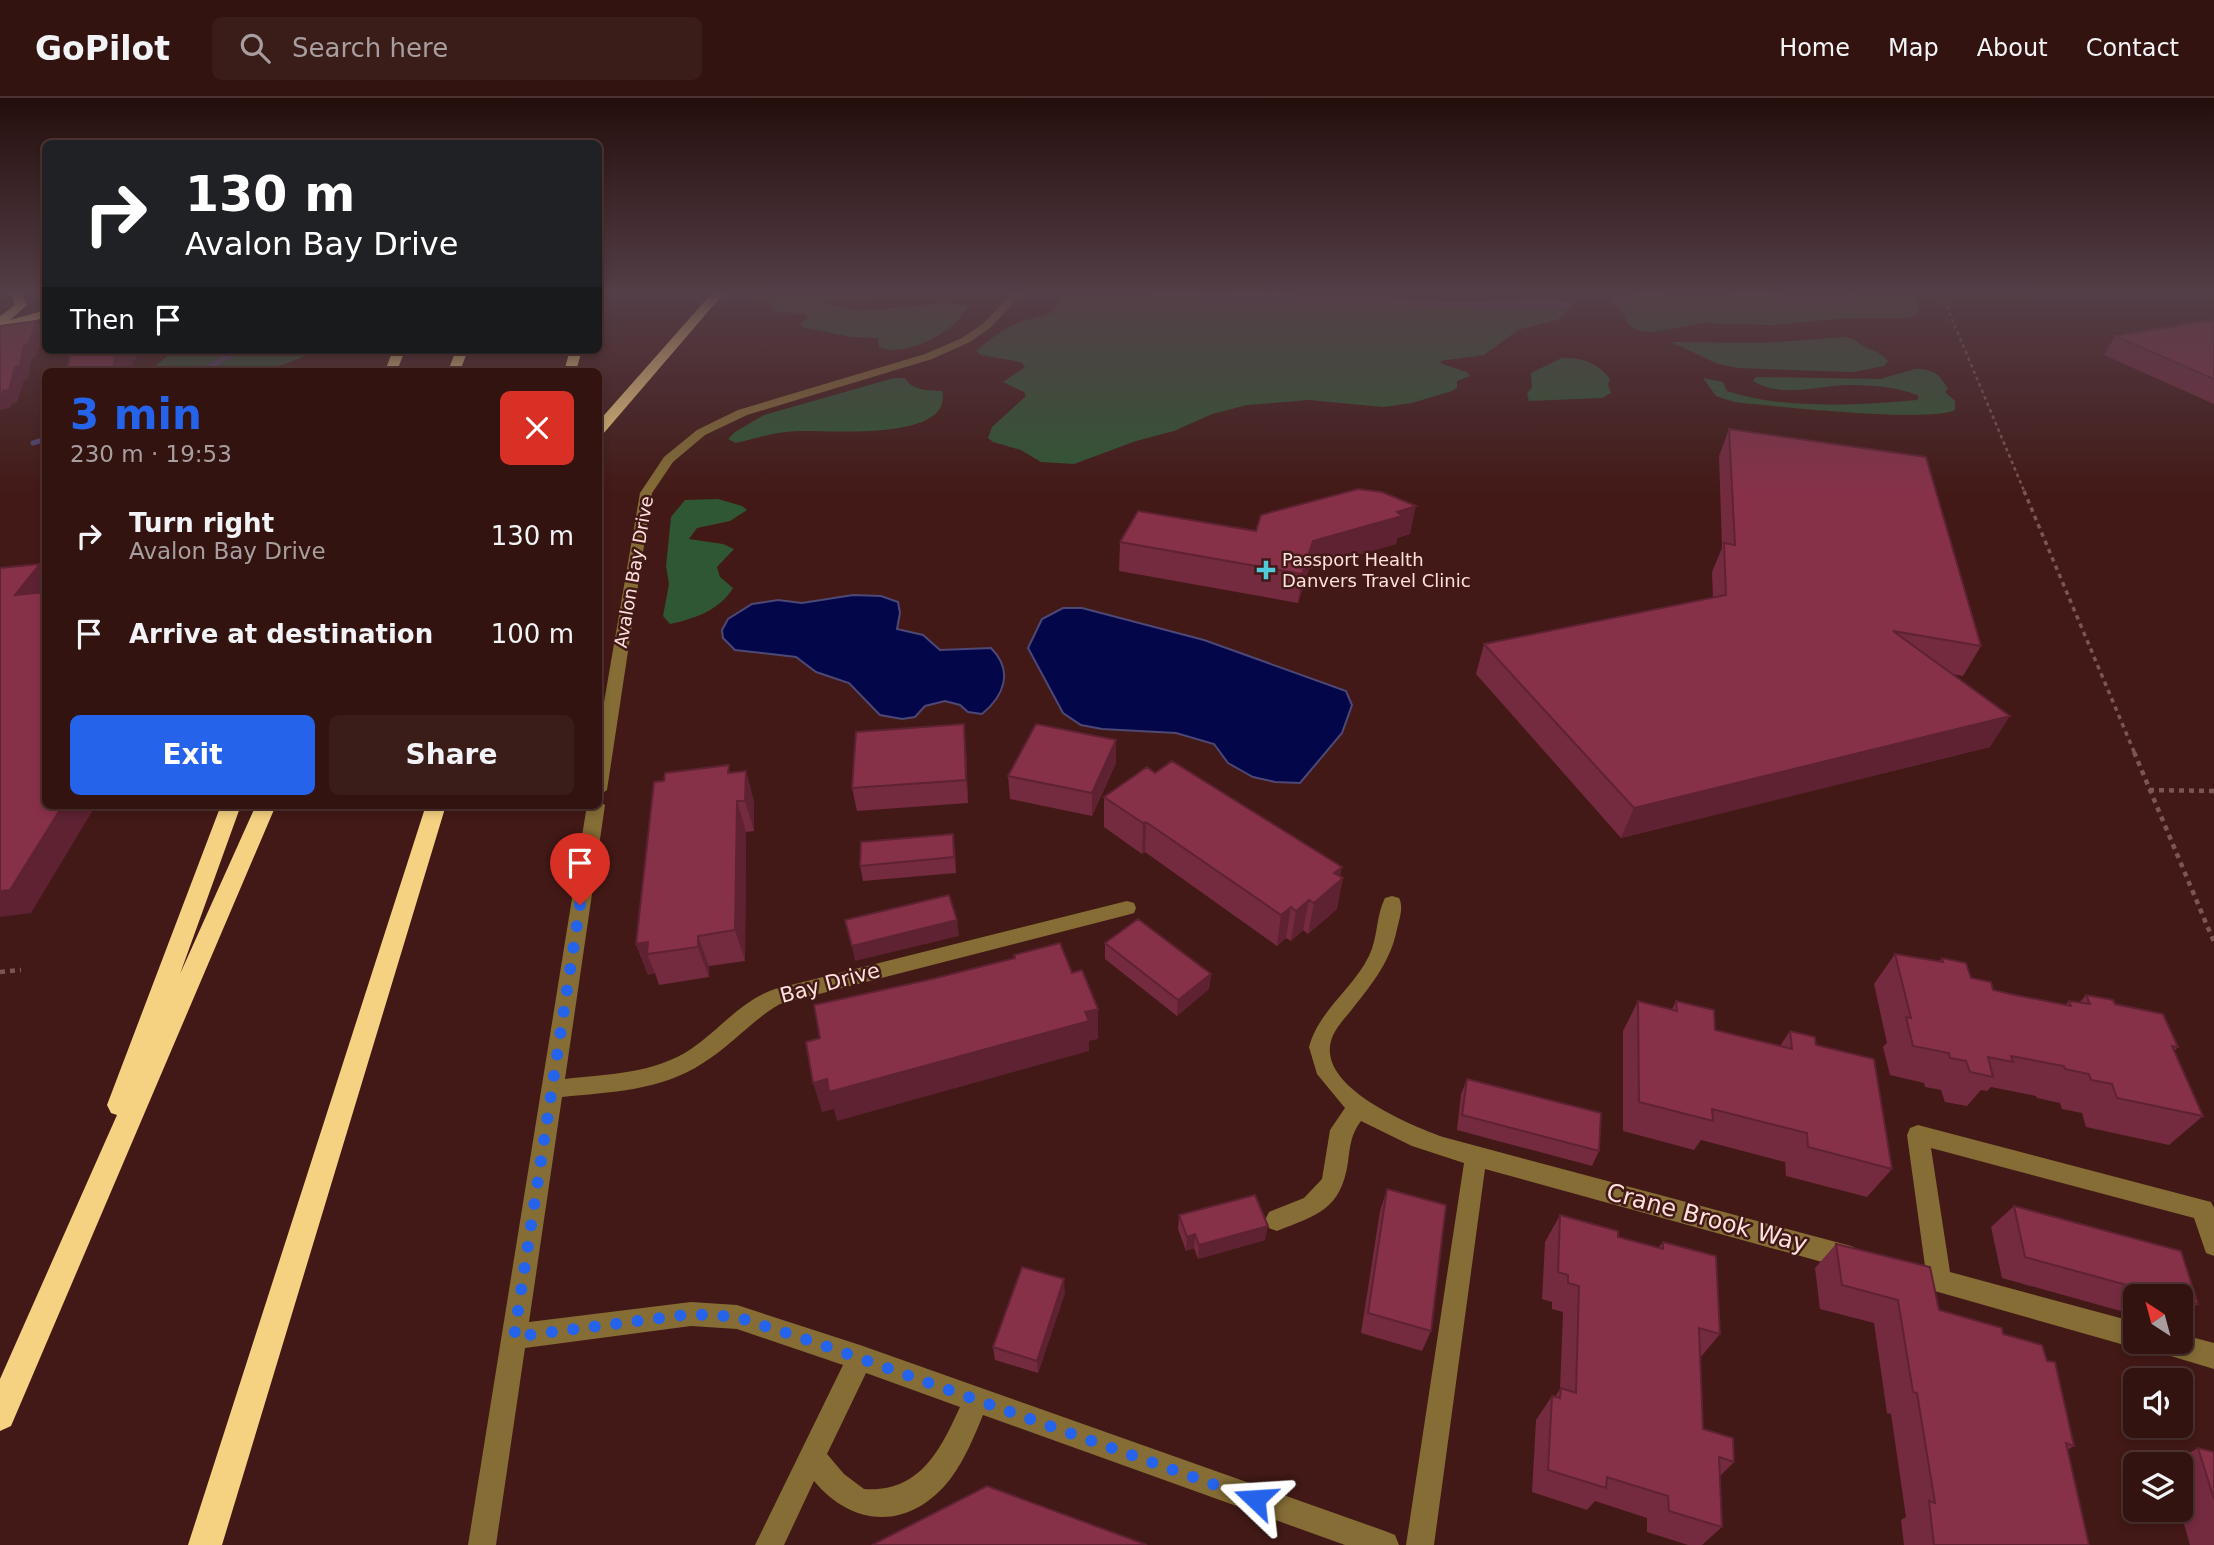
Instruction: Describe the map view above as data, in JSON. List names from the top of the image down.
{
  "streets": {
    "street": ["Avalon Bay Drive", "Bay Drive", "Crane Brook Way"]
  },
  "places": {
    "health": ["Passport Health Danvers Travel Clinic"]
  },
  "north": "top left",
  "page": {
    "header": "GoPilot",
    "search": "Search here",
    "nav": [
      "Home",
      "Map",
      "About",
      "Contact"
    ],
    "turn": ["130 m", "Avalon Bay Drive"],
    "then": "Then",
    "heading": ["3 min", "230 m · 19:53"],
    "list": [
      {
        "name": "Turn right",
        "note": "Avalon Bay Drive",
        "value": "130 m"
      },
      {
        "name": "Arrive at destination",
        "value": "100 m"
      }
    ],
    "buttons": ["Exit", "Share"]
  }
}
